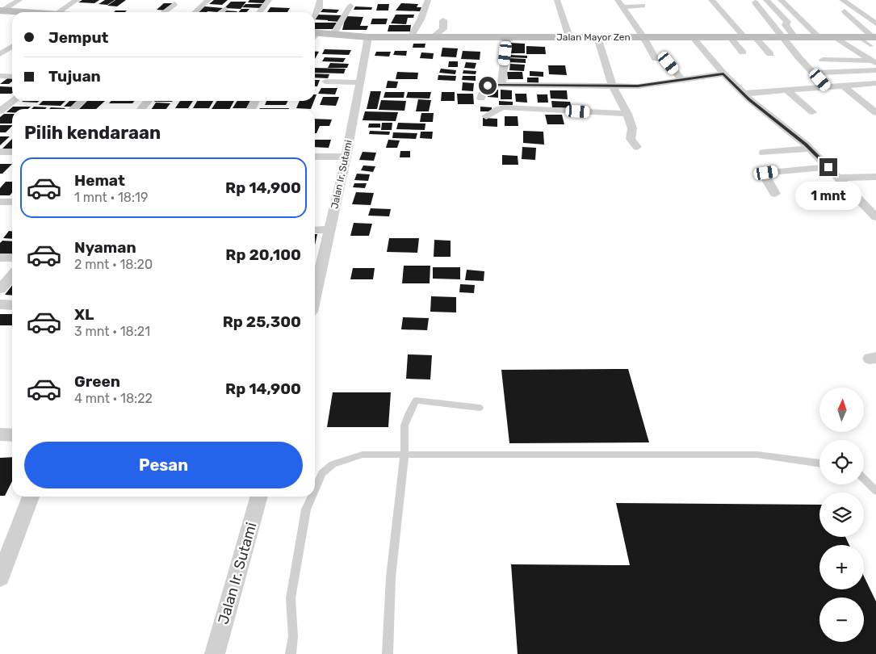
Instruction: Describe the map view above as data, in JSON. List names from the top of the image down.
{
  "streets": {
    "street": ["Jalan Mayor Zen", "Jalan Ir. Sutami"]
  },
  "crossings": [
    ["Jalan Mayor Zen", "Jalan Ir. Sutami"]
  ],
  "north": "top",
  "page": {
    "banner": ["Jemput", "Tujuan"],
    "heading": "Pilih kendaraan",
    "list": [
      {
        "name": "Hemat",
        "note": "1 mnt · 18:19",
        "value": "Rp 14,900"
      },
      {
        "name": "Nyaman",
        "note": "2 mnt · 18:20",
        "value": "Rp 20,100"
      },
      {
        "name": "XL",
        "note": "3 mnt · 18:21",
        "value": "Rp 25,300"
      },
      {
        "name": "Green",
        "note": "4 mnt · 18:22",
        "value": "Rp 14,900"
      }
    ],
    "bubble": "1 mnt",
    "map_buttons": ["+", "−"],
    "buttons": "Pesan"
  }
}
